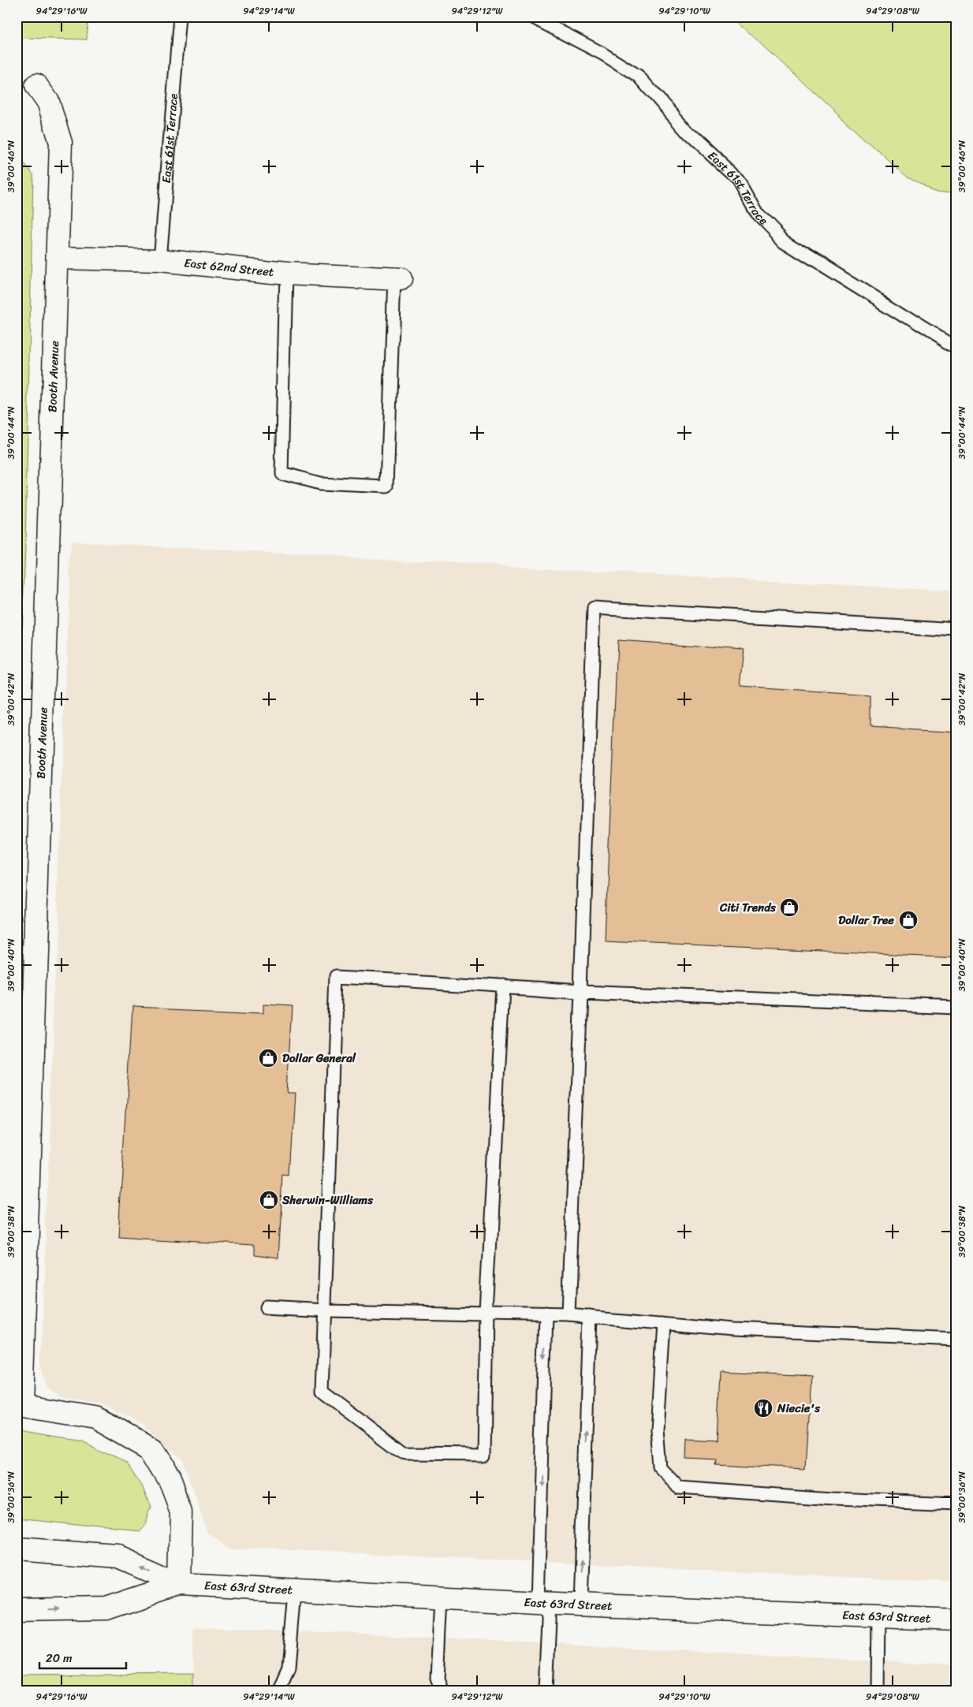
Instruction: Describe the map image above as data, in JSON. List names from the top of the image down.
{
  "streets": {
    "street": ["East 62nd Street", "Booth Avenue", "East 63rd Street"],
    "lane": ["East 61st Terrace"]
  },
  "crossings": [
    ["East 61st Terrace", "East 62nd Street"],
    ["East 62nd Street", "Booth Avenue"]
  ],
  "places": {
    "shop": [
      "Citi Trends",
      "Dollar Tree",
      "Dollar General",
      "Sherwin-Williams"
    ],
    "restaurant": ["Niecie's"]
  },
  "scale_bar": "20 m",
  "coordinates": [
    "94°29'16\"W",
    "94°29'14\"W",
    "94°29'12\"W",
    "94°29'10\"W",
    "94°29'08\"W",
    "39°00'46\"N",
    "39°00'44\"N",
    "39°00'42\"N",
    "39°00'40\"N",
    "39°00'38\"N",
    "39°00'36\"N"
  ]
}
